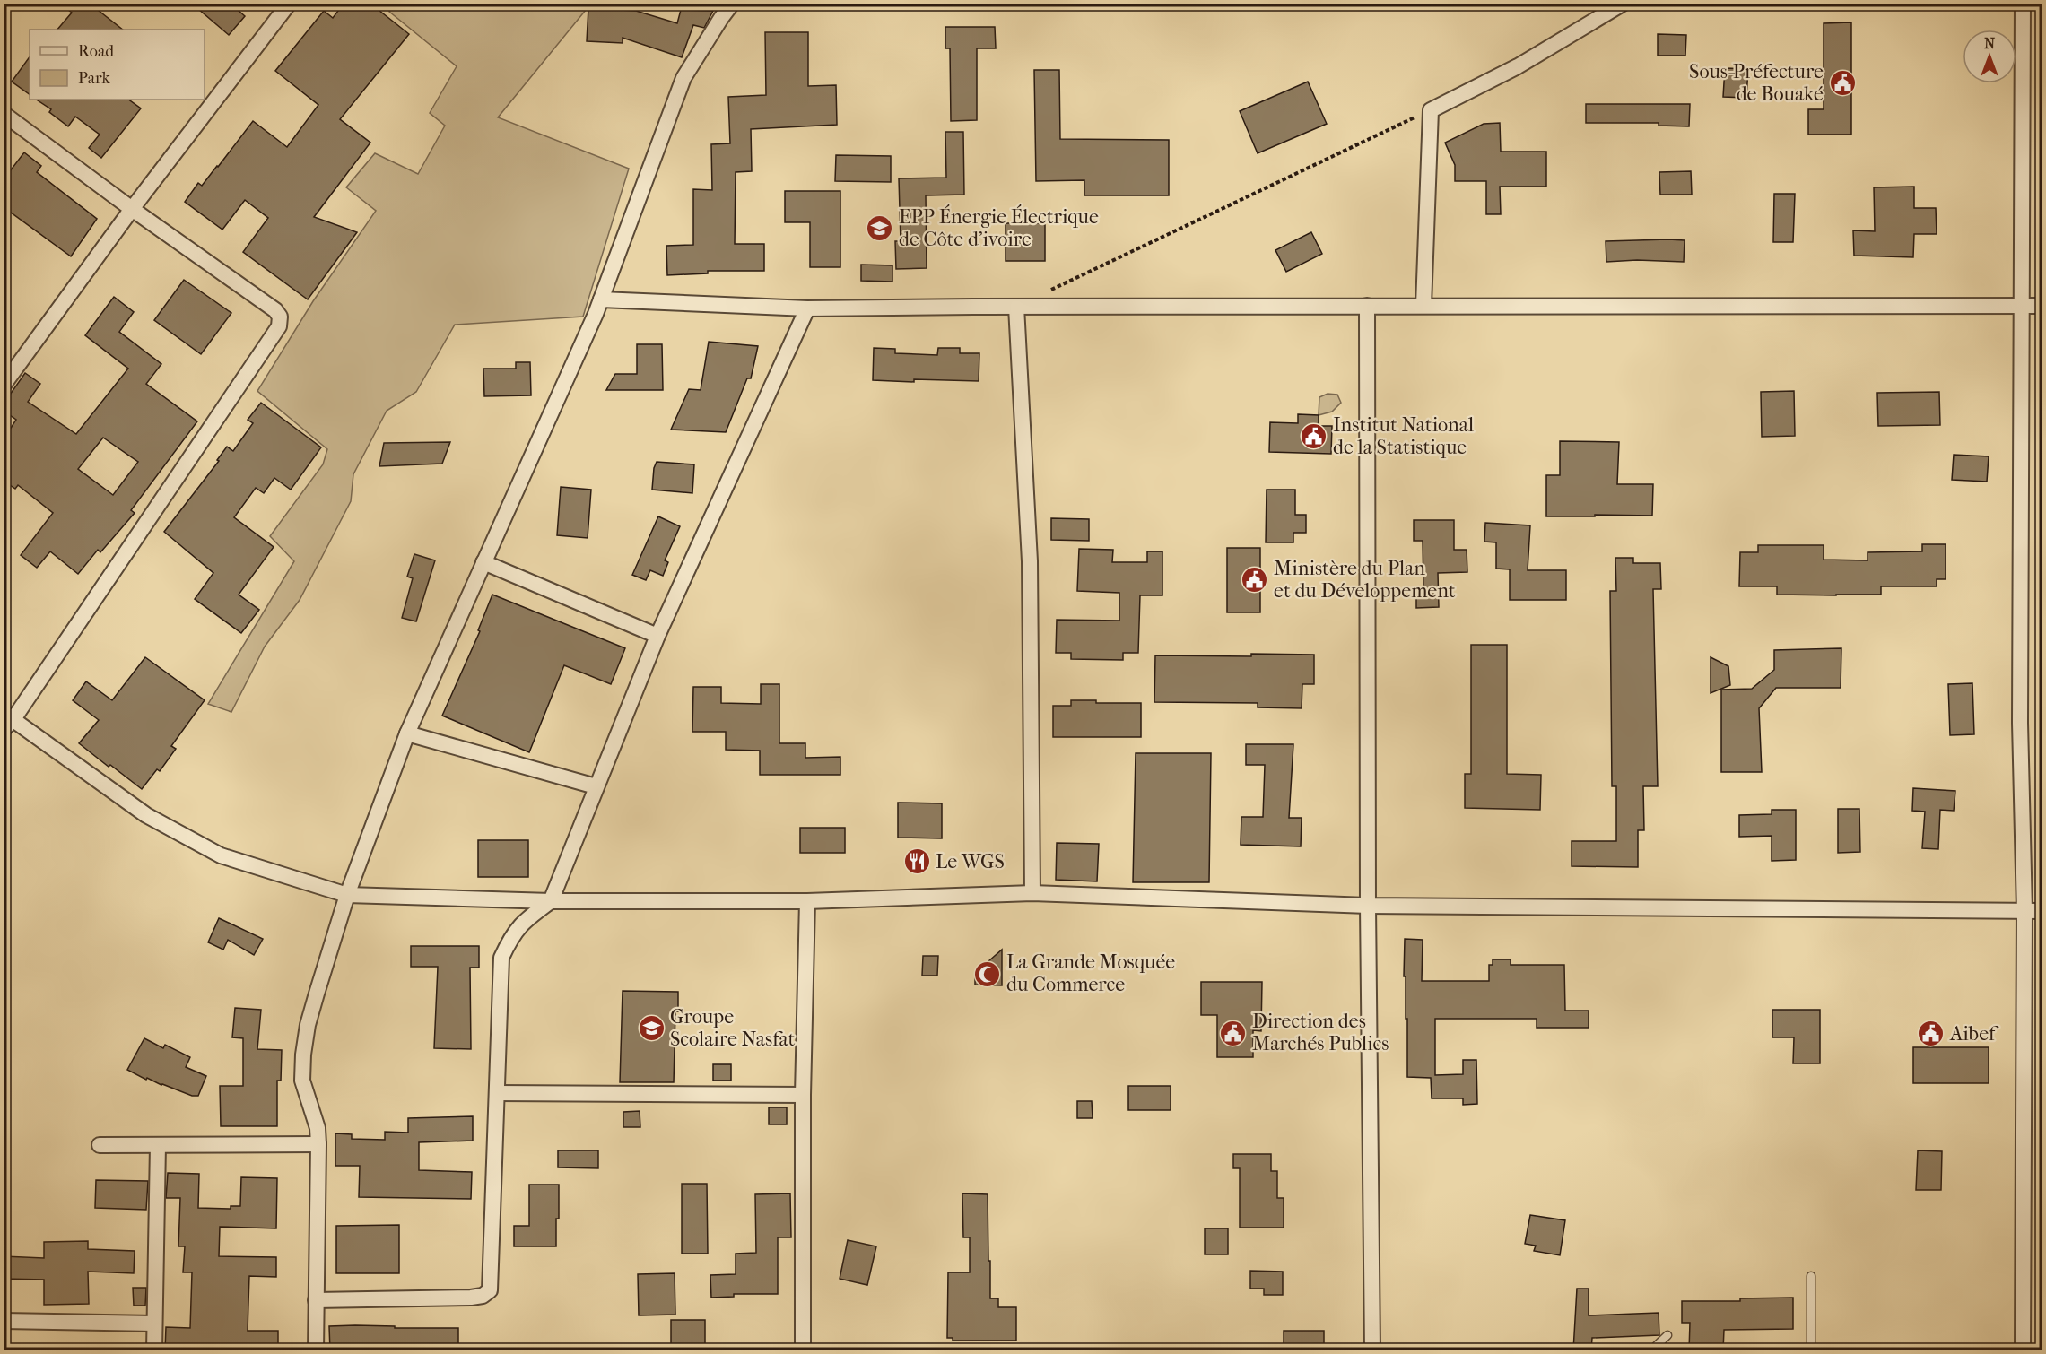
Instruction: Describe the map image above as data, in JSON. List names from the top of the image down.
{
  "places": {
    "public building": [
      "Sous-Préfecture de Bouaké",
      "Institut National de la Statistique",
      "Ministère du Plan et du Développement",
      "Direction des Marchés Publics",
      "Aibef"
    ],
    "school or university": ["EPP Énergie Électrique de Côte d'ivoire", "Groupe Scolaire Nasfat"],
    "restaurant": ["Le WGS"],
    "mosque": ["La Grande Mosquée du Commerce"]
  },
  "legend": ["Road", "Park"],
  "north": "top"
}
